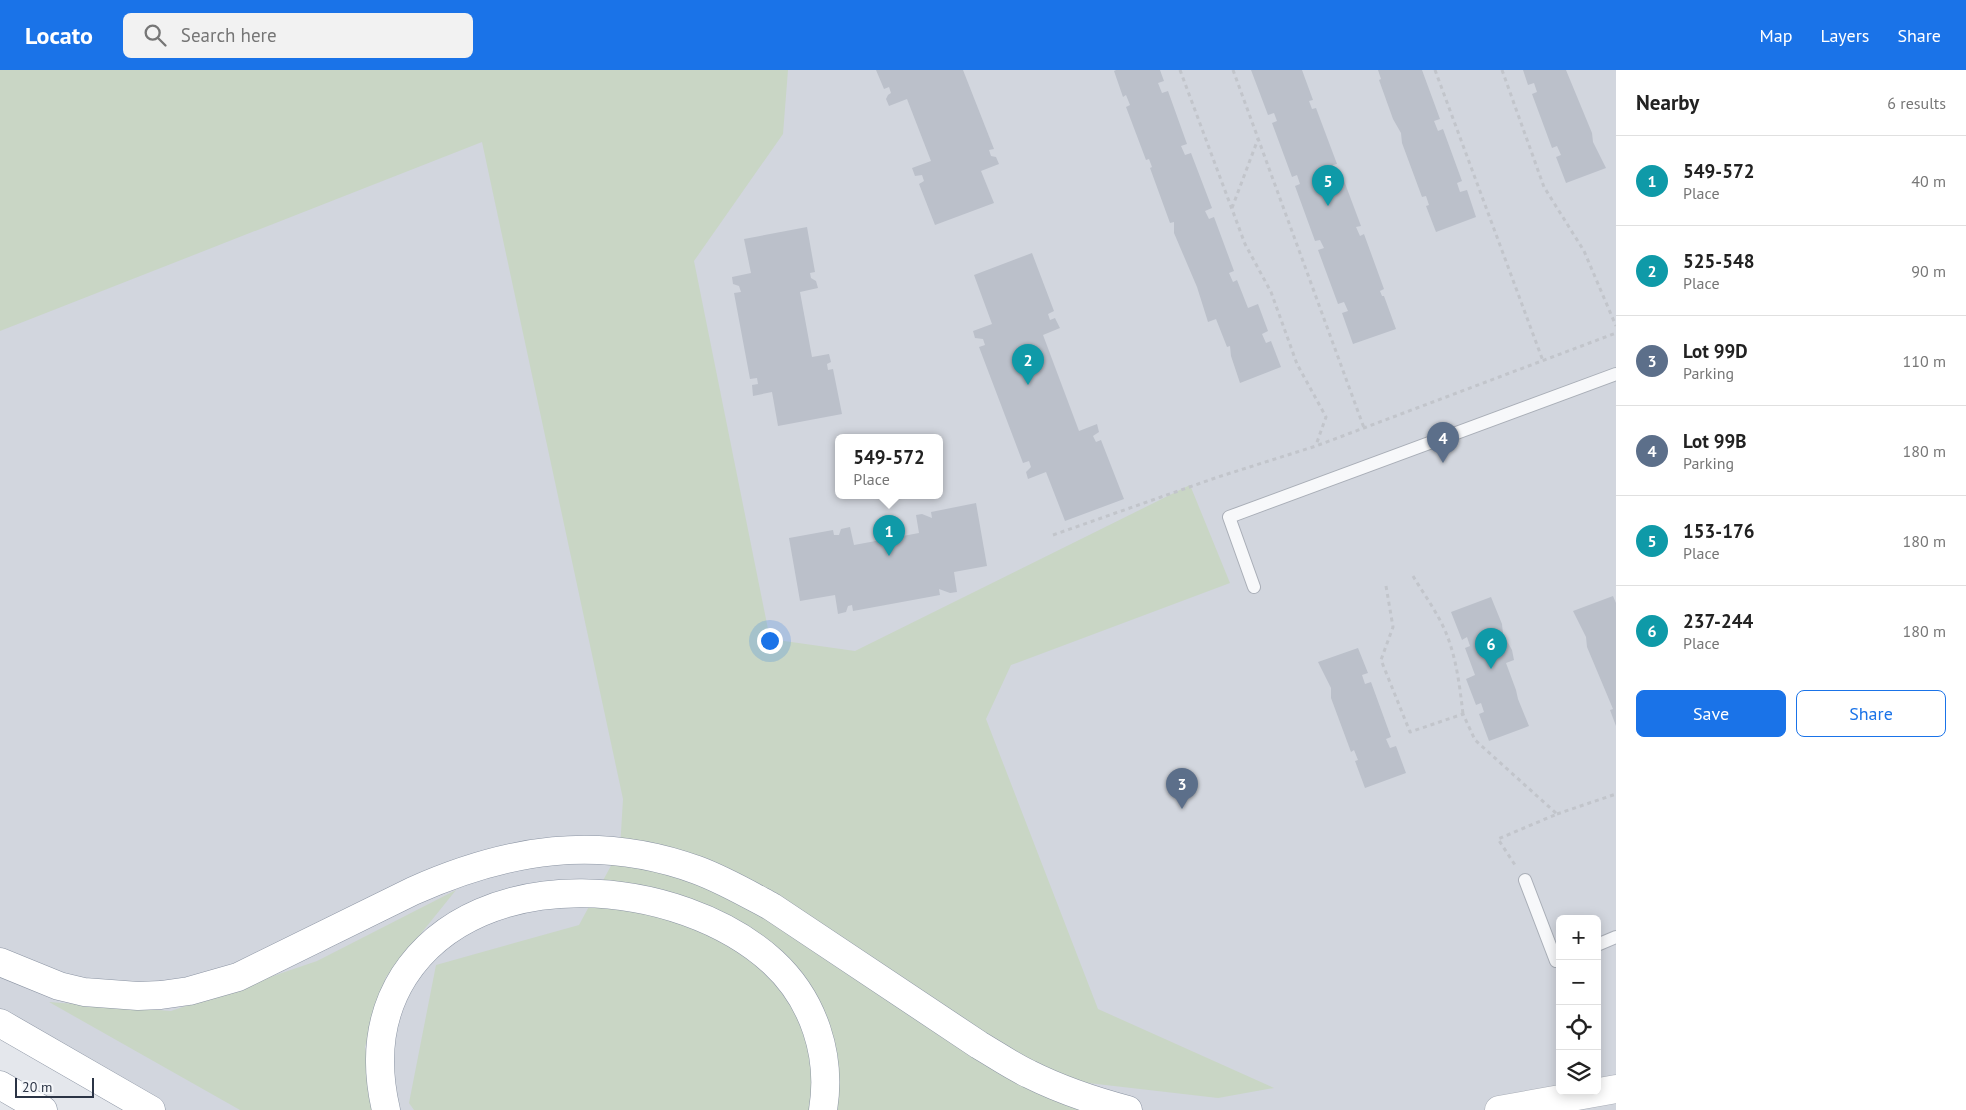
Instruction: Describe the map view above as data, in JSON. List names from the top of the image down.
{
  "scale_bar": "20 m",
  "page": {
    "header": "Locato",
    "search": "Search here",
    "nav": ["Map", "Layers", "Share"],
    "heading": ["Nearby", "6 results"],
    "list": [
      {
        "mark": "1",
        "name": "549-572",
        "note": "Place",
        "value": "40 m"
      },
      {
        "mark": "2",
        "name": "525-548",
        "note": "Place",
        "value": "90 m"
      },
      {
        "mark": "3",
        "name": "Lot 99D",
        "note": "Parking",
        "value": "110 m"
      },
      {
        "mark": "4",
        "name": "Lot 99B",
        "note": "Parking",
        "value": "180 m"
      },
      {
        "mark": "5",
        "name": "153-176",
        "note": "Place",
        "value": "180 m"
      },
      {
        "mark": "6",
        "name": "237-244",
        "note": "Place",
        "value": "180 m"
      }
    ],
    "pins": [
      "5",
      "2",
      "4",
      "1",
      "6",
      "3"
    ],
    "popup": ["549-572", "Place"],
    "buttons": ["Save", "Share"],
    "map_buttons": ["+", "−"],
    "scale": "20 m"
  }
}
